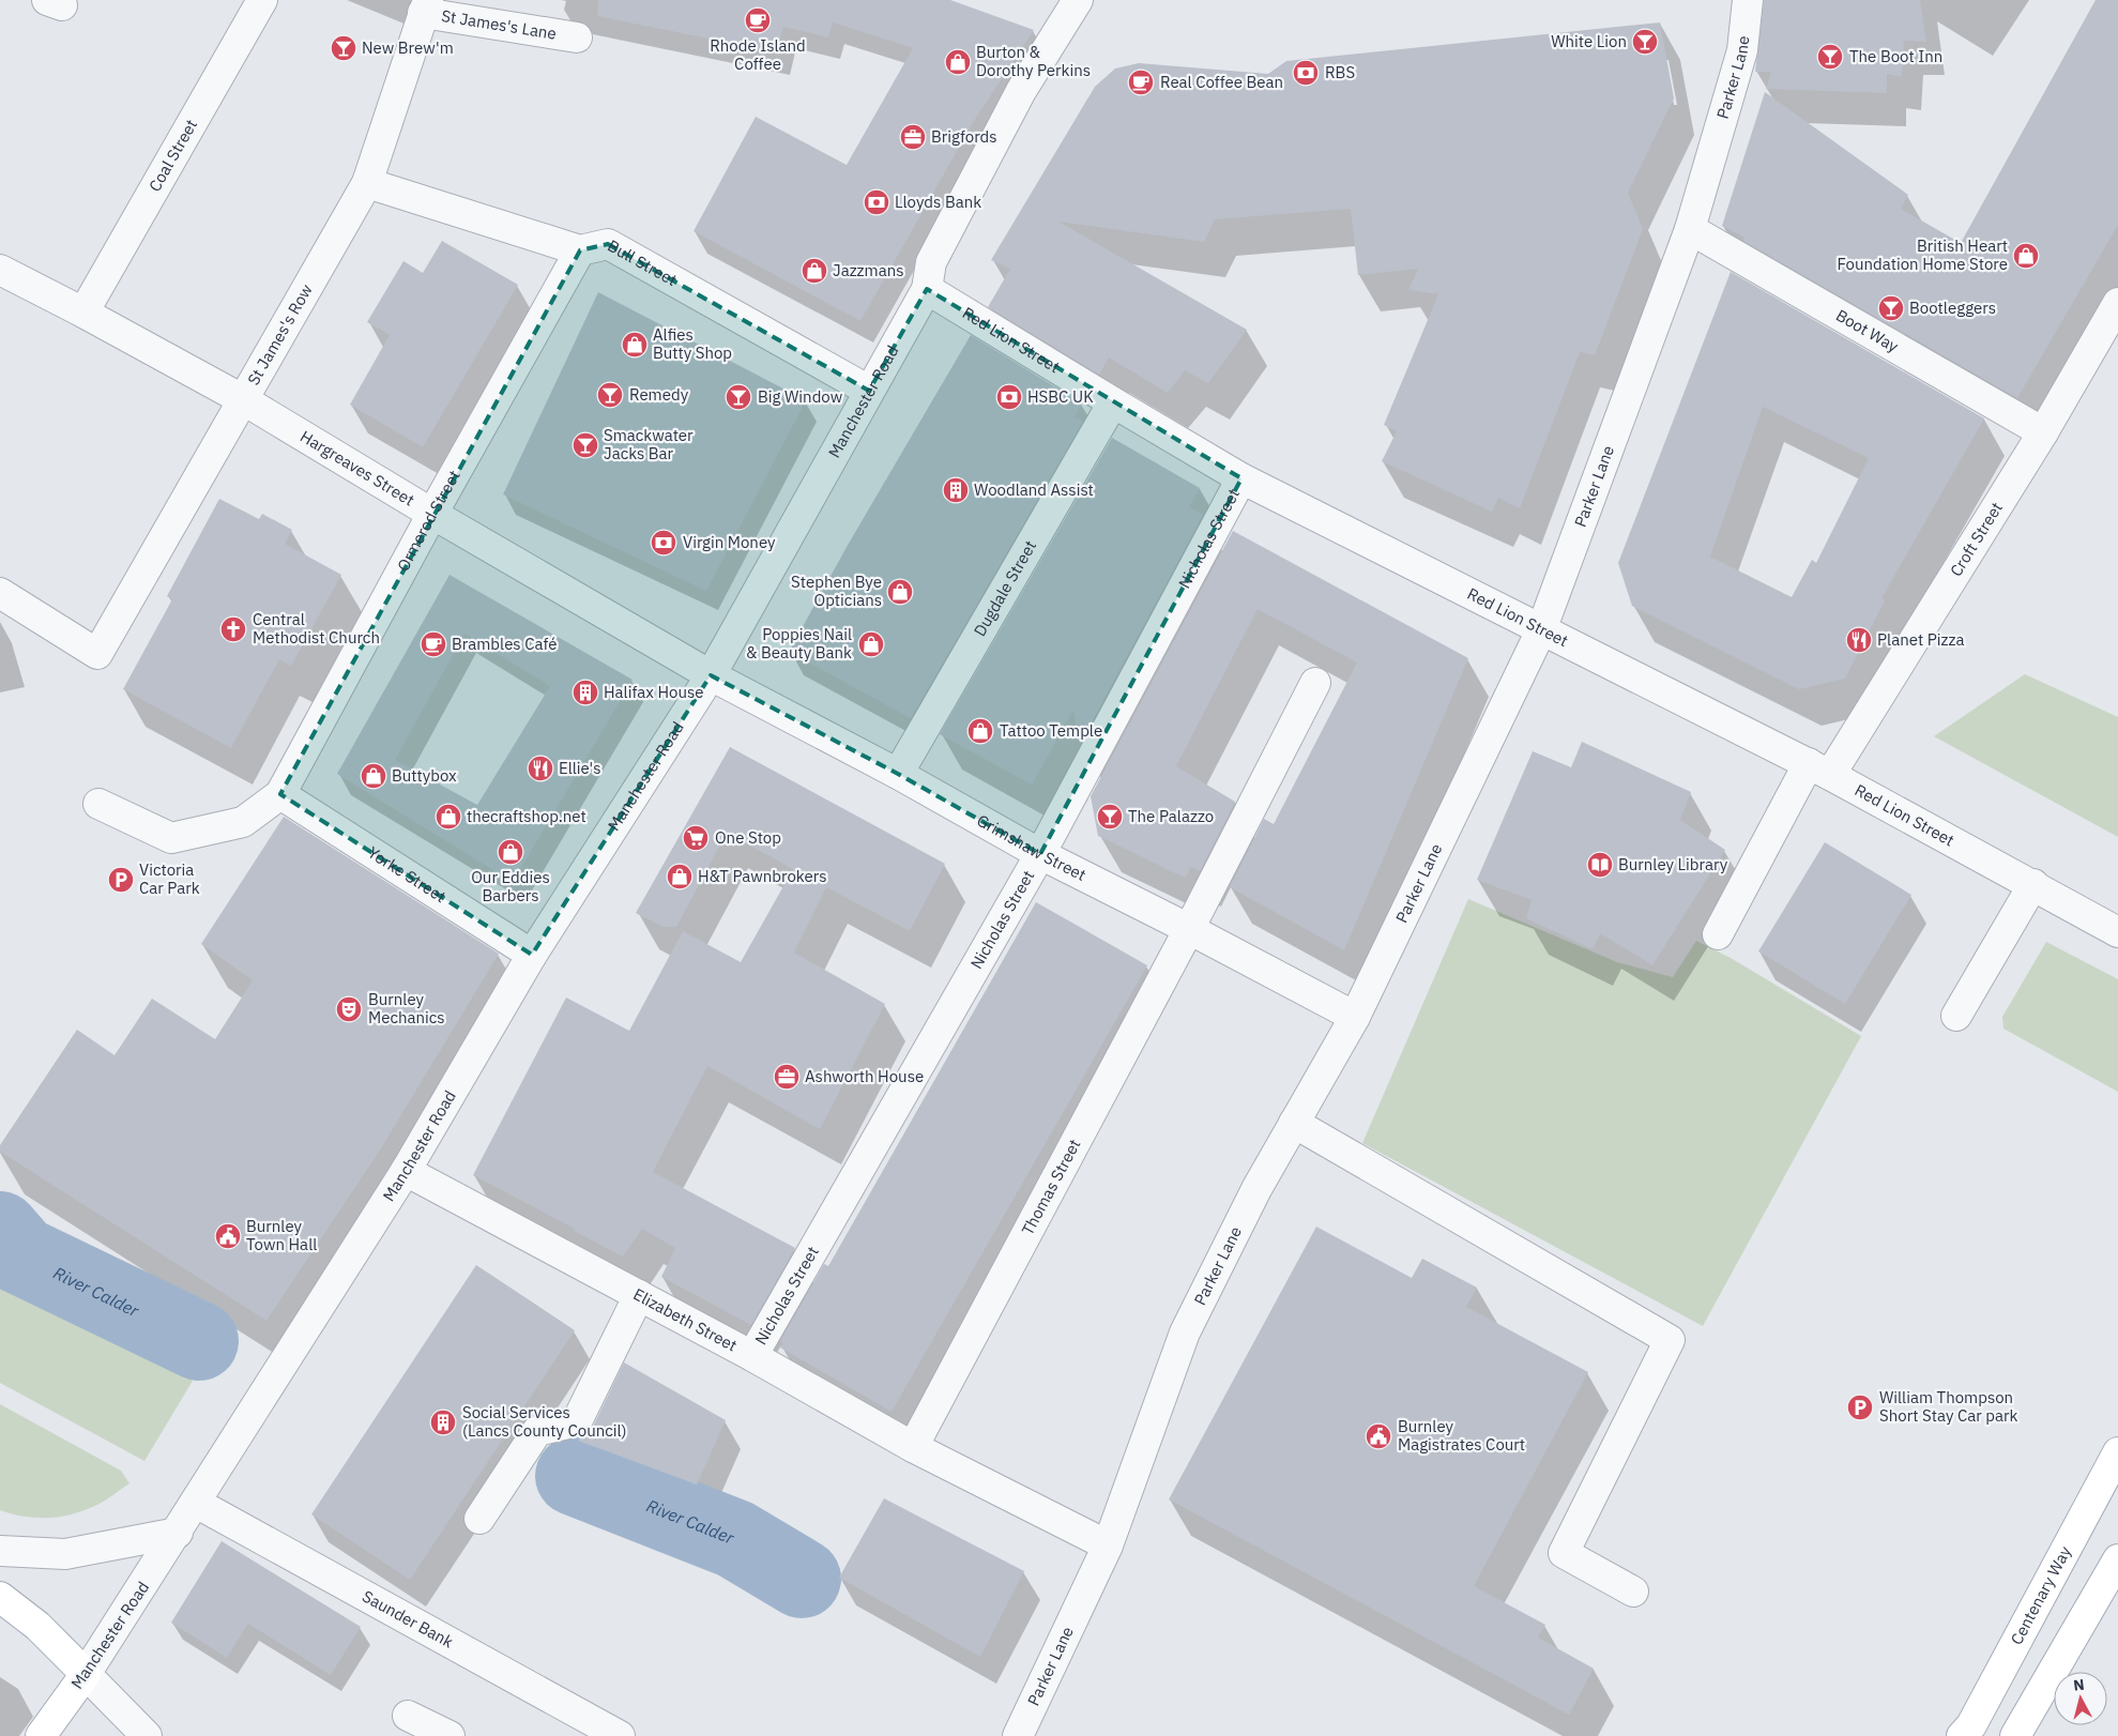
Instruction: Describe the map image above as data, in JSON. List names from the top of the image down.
{
  "streets": {
    "main road": ["Manchester Road", "Centenary Way"],
    "street": [
      "St James's Lane",
      "Parker Lane",
      "Coal Street",
      "Bull Street",
      "Boot Way",
      "St James's Row",
      "Red Lion Street",
      "Hargreaves Street",
      "Ormerod Street",
      "Nicholas Street",
      "Croft Street",
      "Dugdale Street",
      "Grimshaw Street",
      "Yorke Street",
      "Thomas Street",
      "Elizabeth Street",
      "Saunder Bank"
    ]
  },
  "crossings": [
    ["St James's Lane", "St James's Row"],
    ["Parker Lane", "Boot Way"],
    ["Parker Lane", "Red Lion Street"],
    ["Parker Lane", "Grimshaw Street"],
    ["Parker Lane", "Elizabeth Street"],
    ["Coal Street", "Hargreaves Street"],
    ["Bull Street", "Manchester Road"],
    ["Bull Street", "Ormerod Street"],
    ["Boot Way", "Croft Street"],
    ["St James's Row", "Hargreaves Street"],
    ["Red Lion Street", "Manchester Road"],
    ["Red Lion Street", "Nicholas Street"],
    ["Red Lion Street", "Croft Street"],
    ["Red Lion Street", "Dugdale Street"],
    ["Manchester Road", "Hargreaves Street"],
    ["Manchester Road", "Grimshaw Street"],
    ["Manchester Road", "Yorke Street"],
    ["Manchester Road", "Elizabeth Street"],
    ["Manchester Road", "Saunder Bank"],
    ["Hargreaves Street", "Ormerod Street"],
    ["Hargreaves Street", "Grimshaw Street"],
    ["Ormerod Street", "Yorke Street"],
    ["Nicholas Street", "Grimshaw Street"],
    ["Nicholas Street", "Elizabeth Street"],
    ["Dugdale Street", "Grimshaw Street"],
    ["Grimshaw Street", "Thomas Street"],
    ["Thomas Street", "Elizabeth Street"]
  ],
  "water": ["River Calder"],
  "places": {
    "cafe": ["Rhode Island Coffee", "Real Coffee Bean", "Brambles Café"],
    "bar": [
      "White Lion",
      "New Brew'm",
      "The Boot Inn",
      "Bootleggers",
      "Remedy",
      "Big Window",
      "Smackwater Jacks Bar",
      "The Palazzo"
    ],
    "shop": [
      "Burton & Dorothy Perkins",
      "British Heart Foundation Home Store",
      "Jazzmans",
      "Alfies Butty Shop",
      "Stephen Bye Opticians",
      "Poppies Nail & Beauty Bank",
      "Tattoo Temple",
      "Buttybox",
      "thecraftshop.net",
      "Our Eddies Barbers",
      "H&T Pawnbrokers"
    ],
    "bank": [
      "RBS",
      "Lloyds Bank",
      "HSBC UK",
      "Virgin Money"
    ],
    "office": ["Brigfords", "Ashworth House"],
    "building": ["Woodland Assist", "Halifax House", "Social Services (Lancs County Council)"],
    "church": ["Central Methodist Church"],
    "restaurant": ["Planet Pizza", "Ellie's"],
    "supermarket": ["One Stop"],
    "library": ["Burnley Library"],
    "parking": ["Victoria Car Park", "William Thompson Short Stay Car park"],
    "theatre": ["Burnley Mechanics"],
    "public building": ["Burnley Town Hall", "Burnley Magistrates Court"]
  },
  "north": "top"
}
